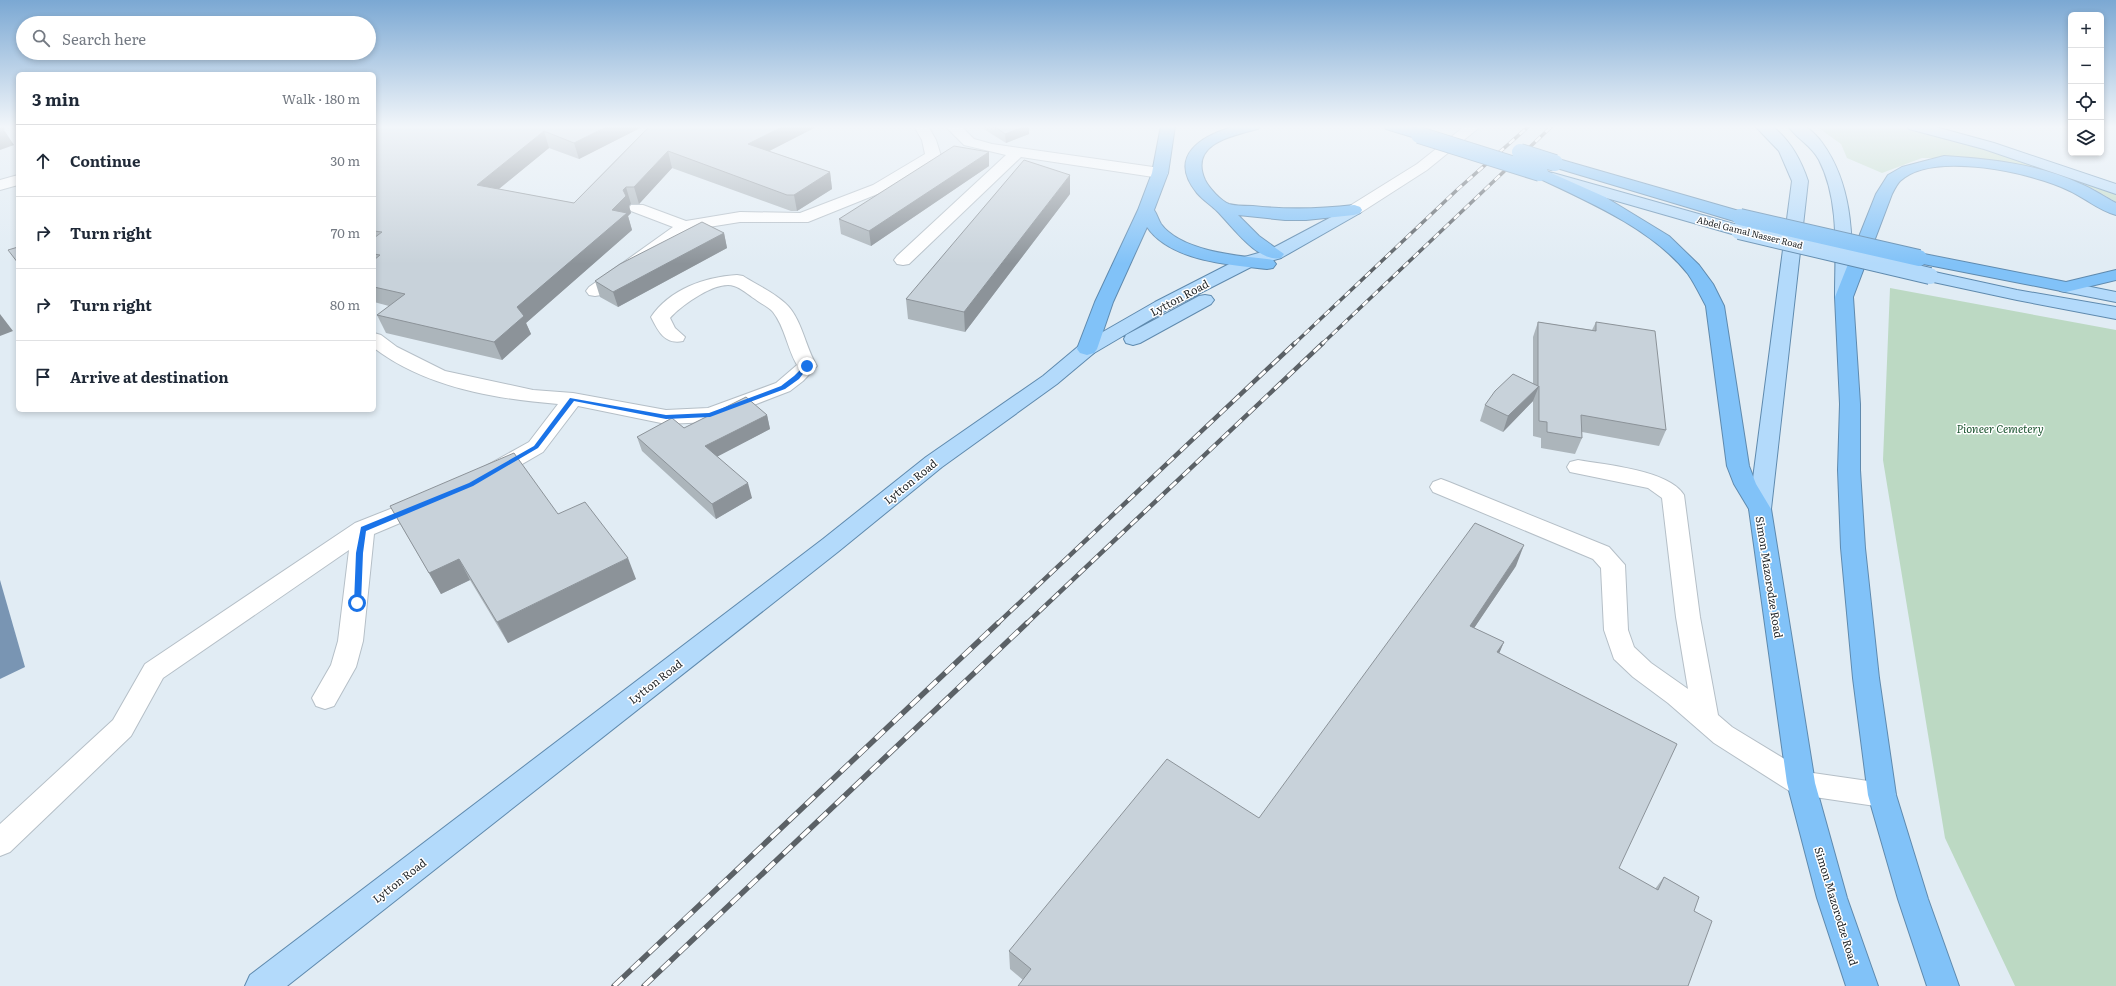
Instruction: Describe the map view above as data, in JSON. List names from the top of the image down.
{
  "streets": {
    "highway": ["Abdel Gamal Nasser Road", "Simon Mazorodze Road"],
    "main road": ["Lytton Road"]
  },
  "parks": ["Pioneer Cemetery"],
  "page": {
    "map_buttons": ["+", "−"],
    "search": "Search here",
    "heading": ["3 min", "Walk · 180 m"],
    "list": [
      ["Continue", "30 m"],
      ["Turn right", "70 m"],
      ["Turn right", "80 m"],
      "Arrive at destination"
    ]
  }
}
